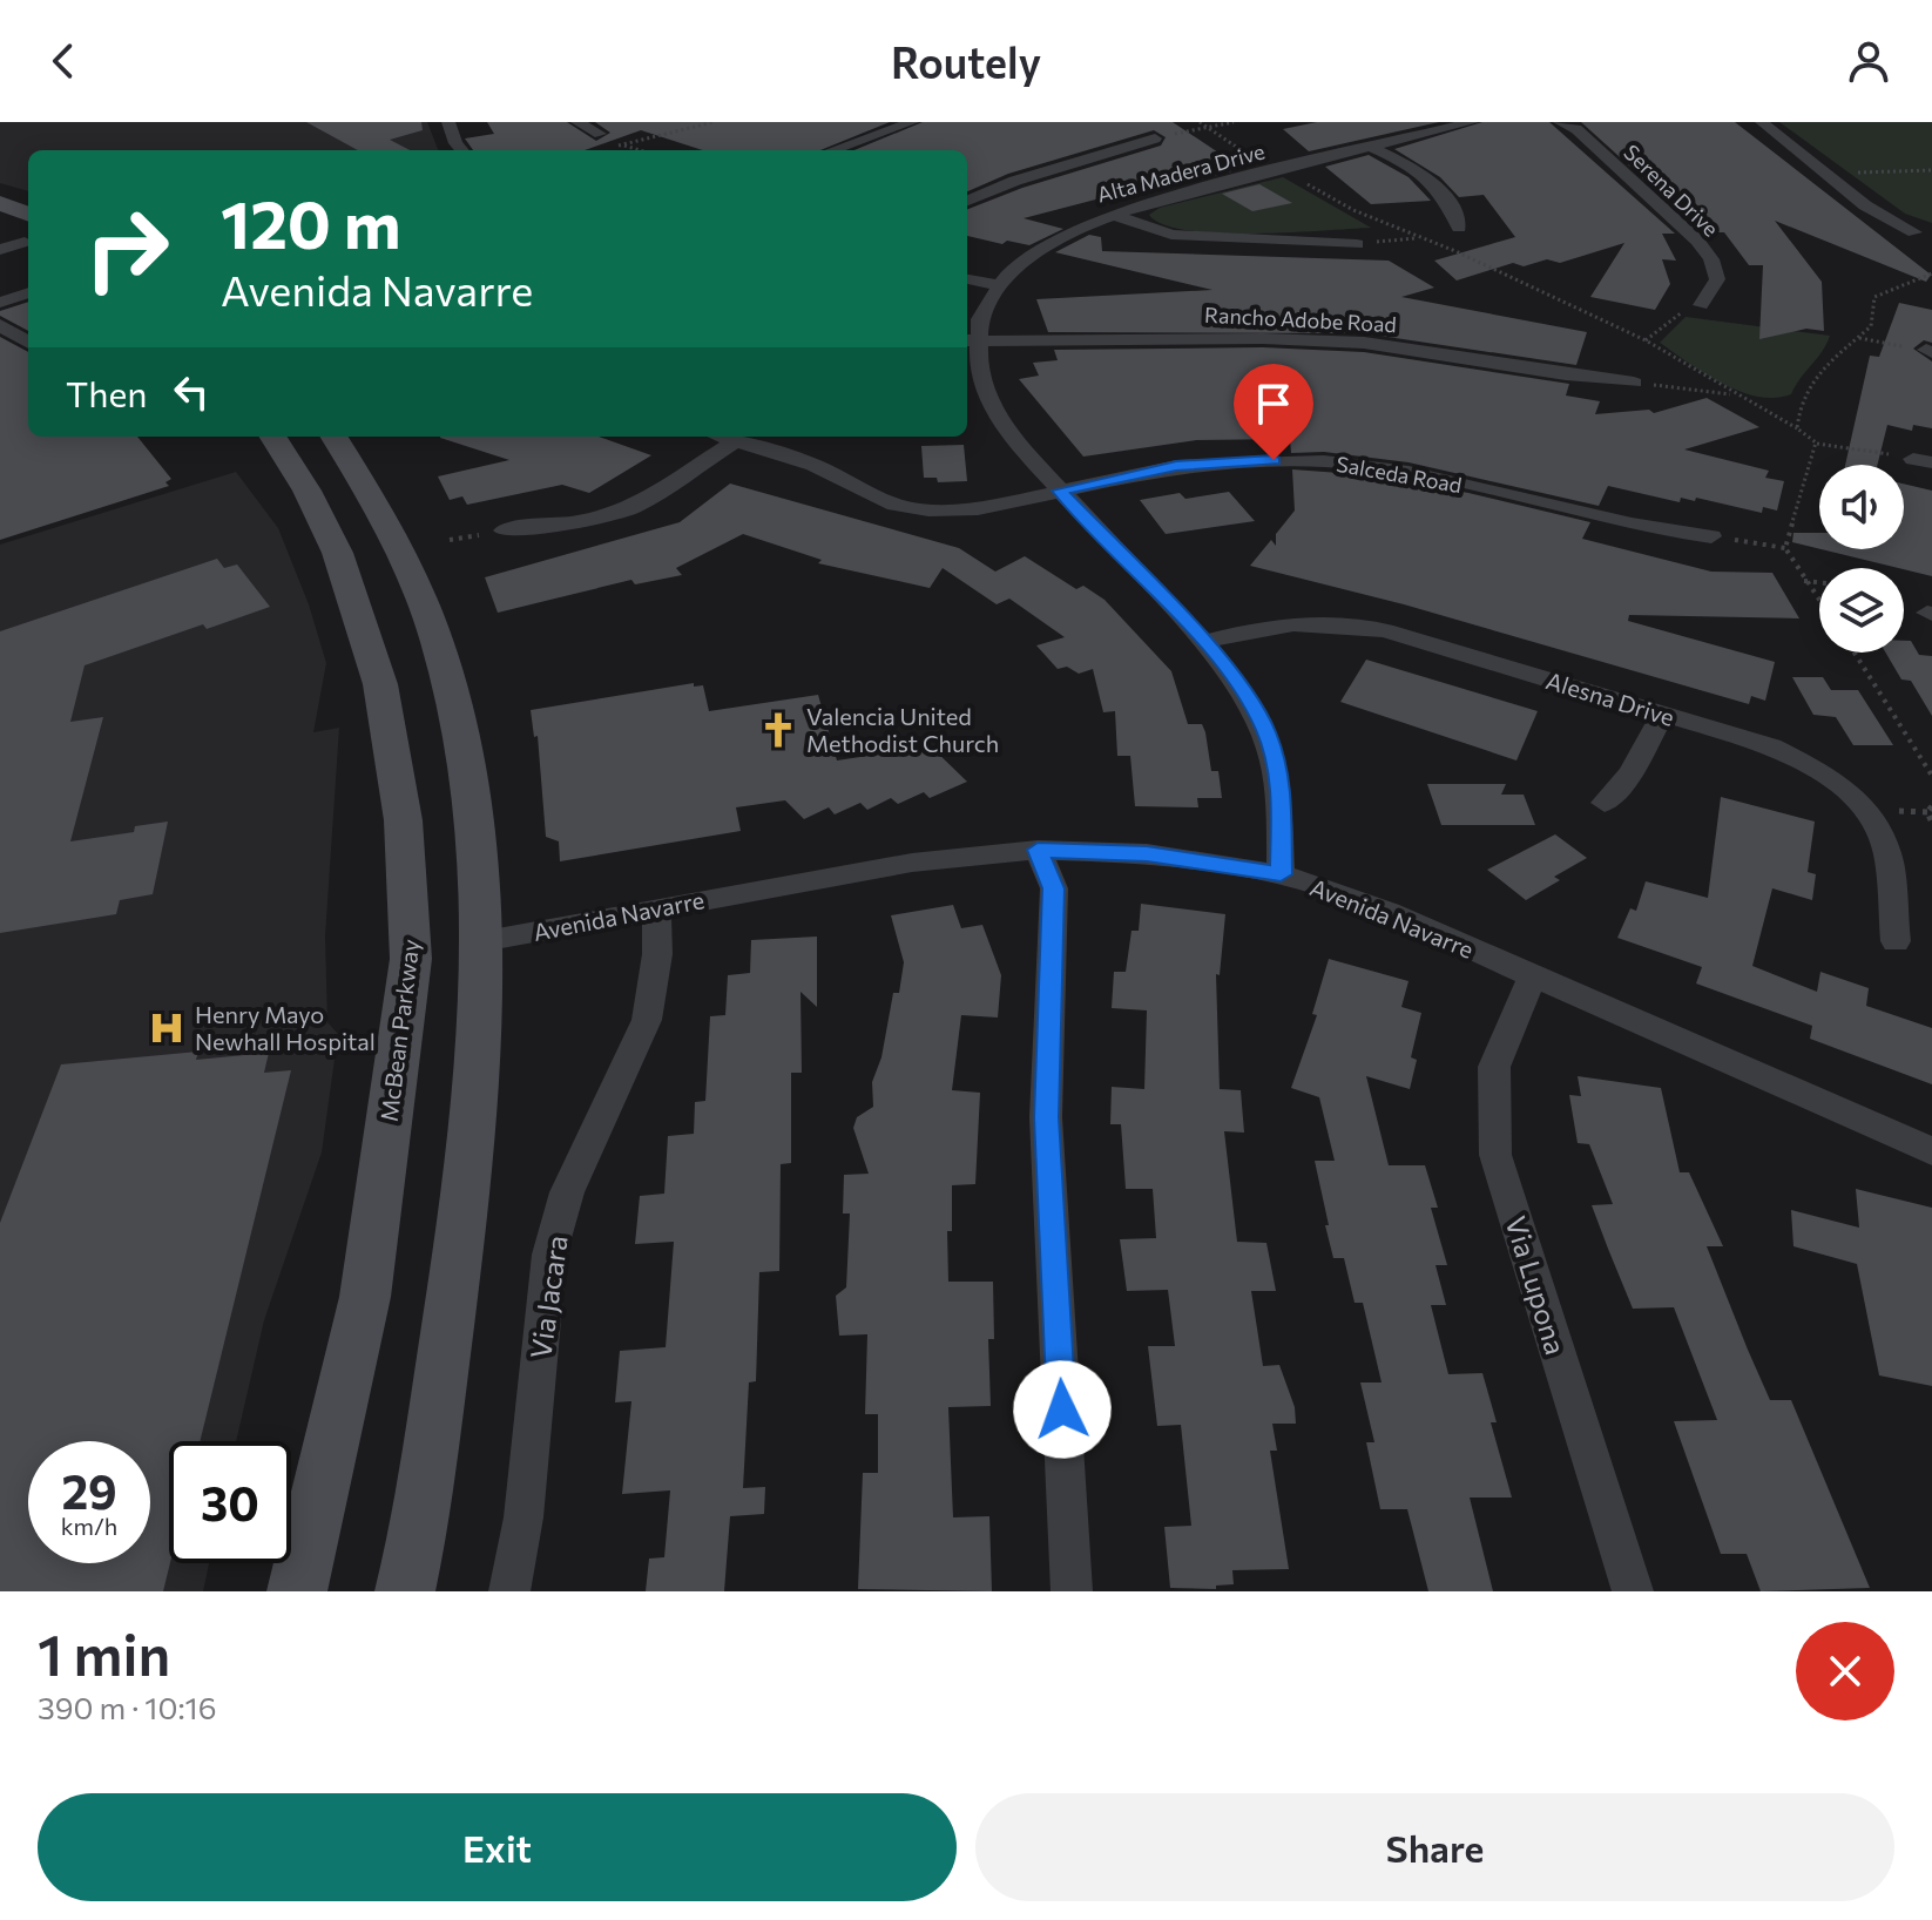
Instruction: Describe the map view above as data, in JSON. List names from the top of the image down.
{
  "streets": {
    "main road": ["McBean Parkway"],
    "street": [
      "Alta Madera Drive",
      "Serena Drive",
      "Rancho Adobe Road",
      "Salceda Road",
      "Alesna Drive",
      "Avenida Navarre",
      "Via Lupona",
      "Via Jacara"
    ]
  },
  "crossings": [
    ["Alta Madera Drive", "Rancho Adobe Road"],
    ["Alta Madera Drive", "Salceda Road"],
    ["Alta Madera Drive", "Alesna Drive"],
    ["Alta Madera Drive", "Avenida Navarre"],
    ["Avenida Navarre", "Via Lupona"],
    ["Avenida Navarre", "Via Jacara"]
  ],
  "places": {
    "church": ["Valencia United Methodist Church"],
    "hospital": ["Henry Mayo Newhall Hospital"]
  },
  "page": {
    "header": "Routely",
    "turn": ["120 m", "Avenida Navarre"],
    "then": "Then",
    "speed": "29 km/h",
    "limit": "30",
    "heading": ["1 min", "390 m · 10:16"],
    "buttons": ["Exit", "Share"]
  }
}
